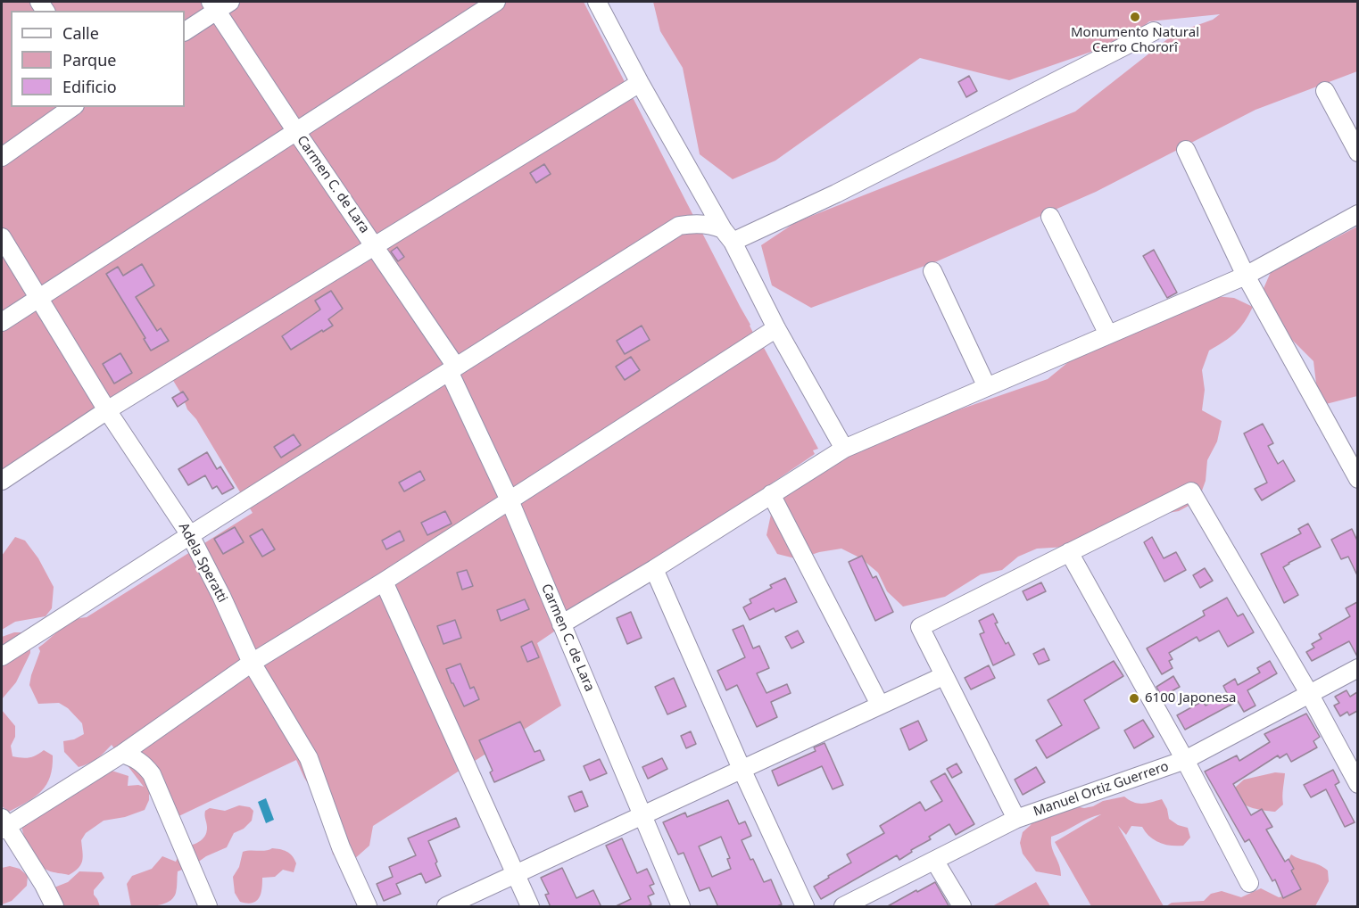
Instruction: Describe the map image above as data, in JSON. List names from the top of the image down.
{
  "streets": {
    "street": ["Carmen C. de Lara", "Adela Speratti", "Manuel Ortiz Guerrero"]
  },
  "places": ["Monumento Natural Cerro Chororî", "6100 Japonesa"],
  "legend": ["Calle", "Parque", "Edificio"]
}
